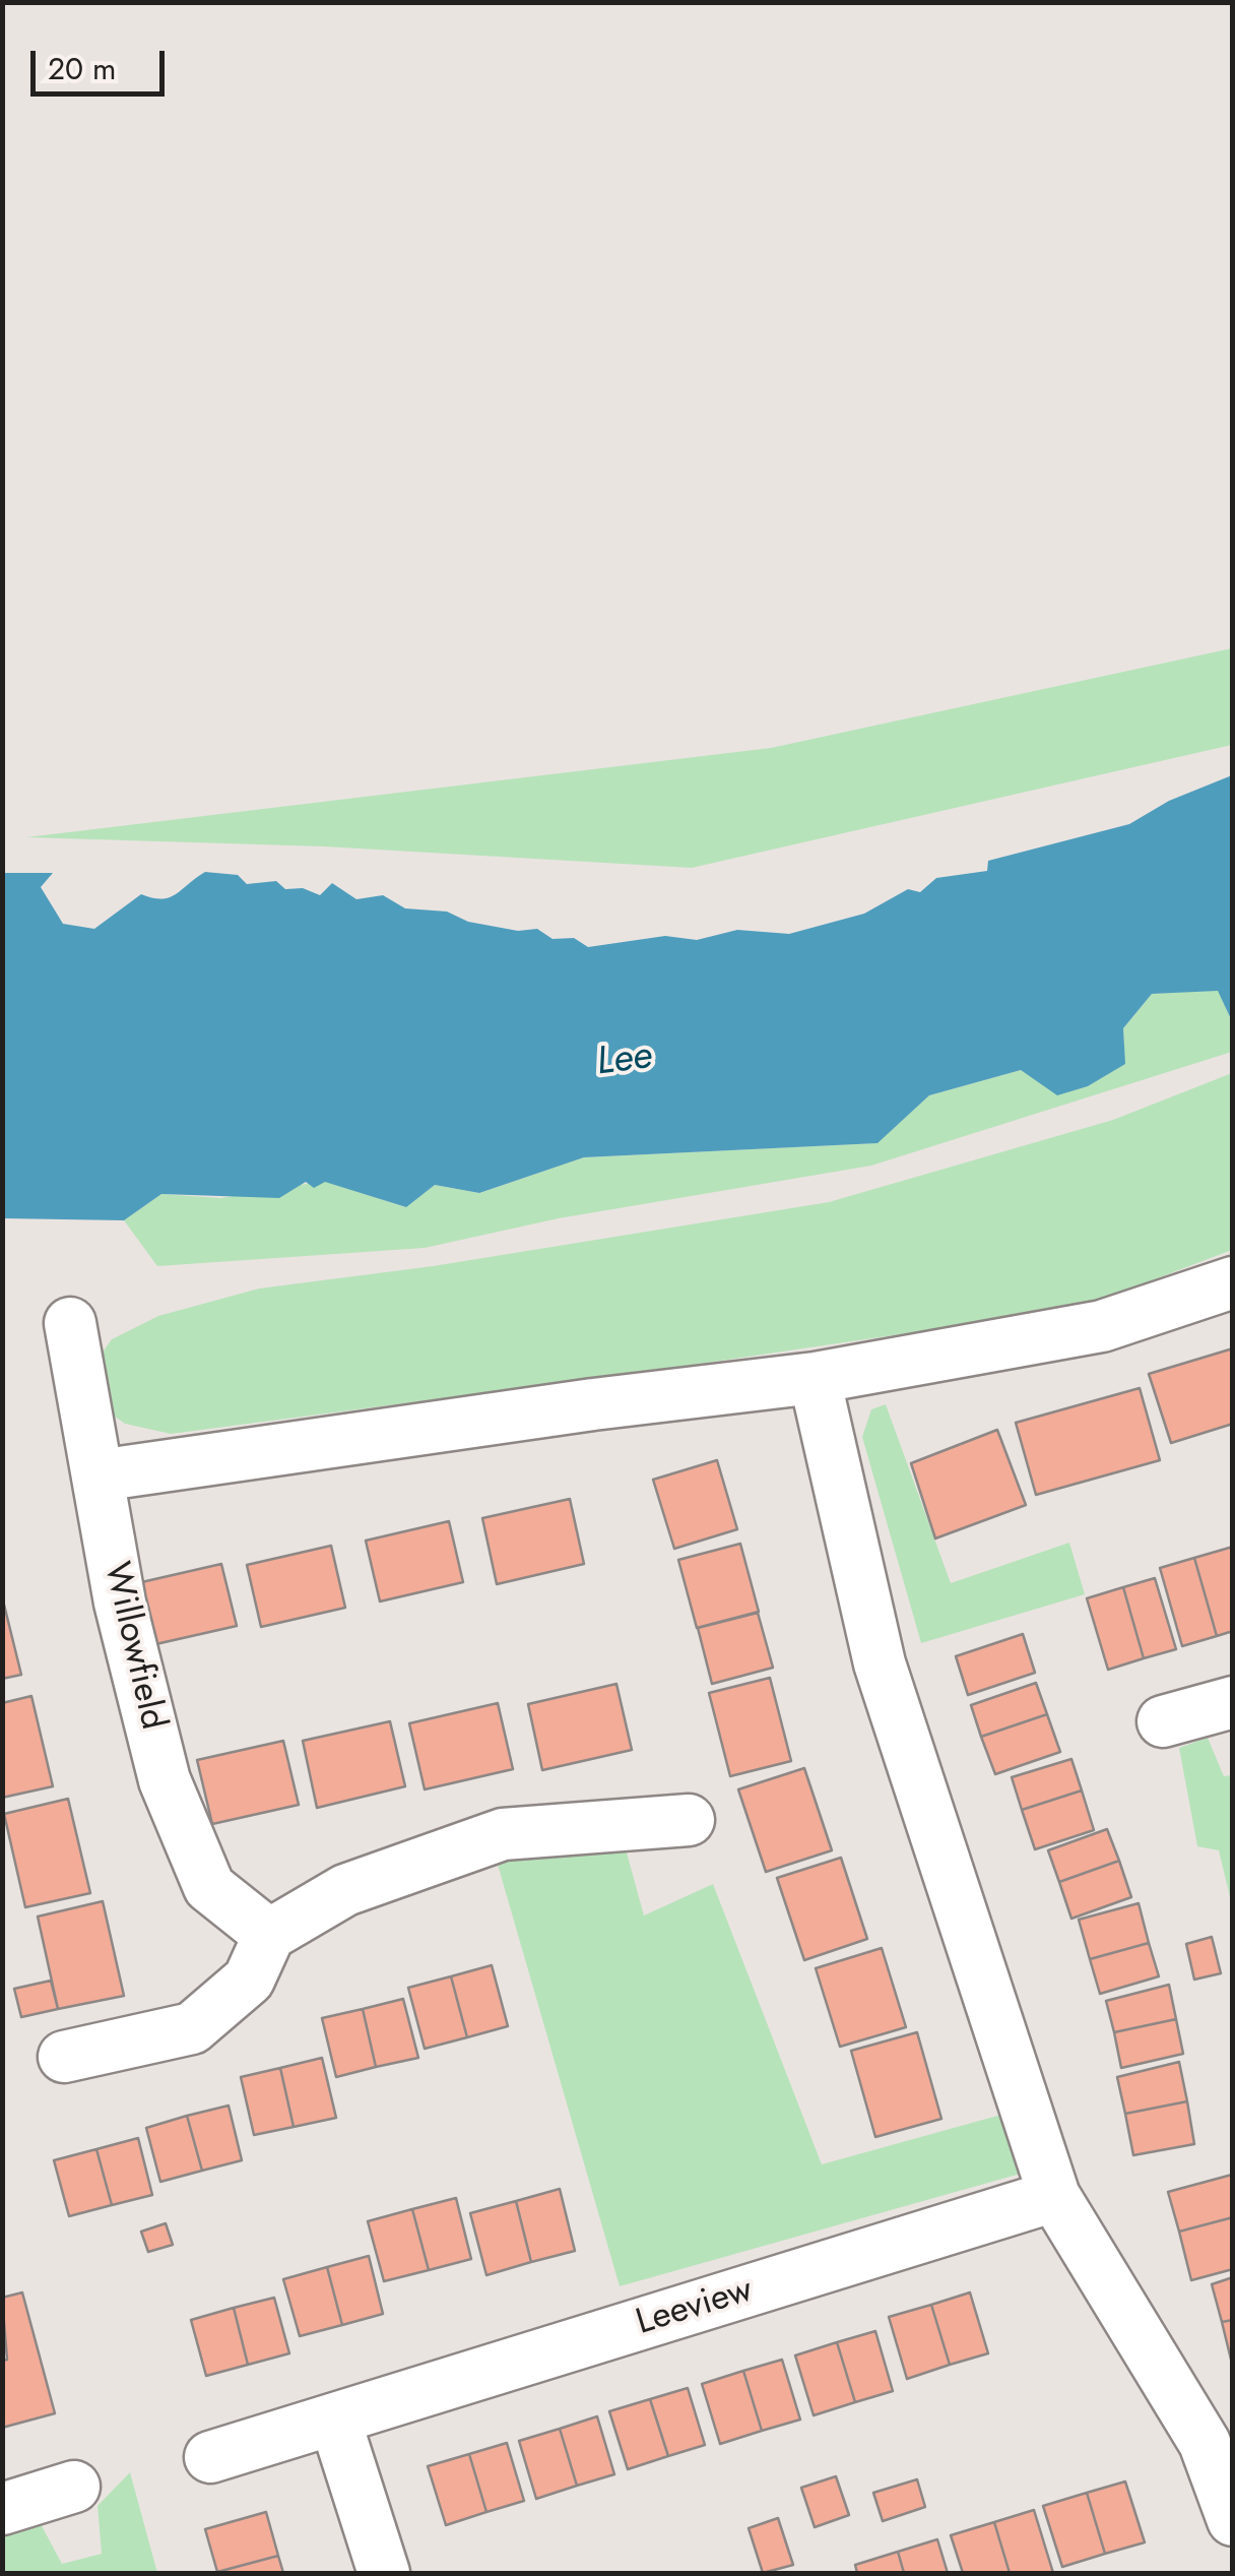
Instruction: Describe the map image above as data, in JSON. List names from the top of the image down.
{
  "streets": {
    "street": ["Willowfield", "Leeview"]
  },
  "water": ["Lee"],
  "scale_bar": "20 m"
}
